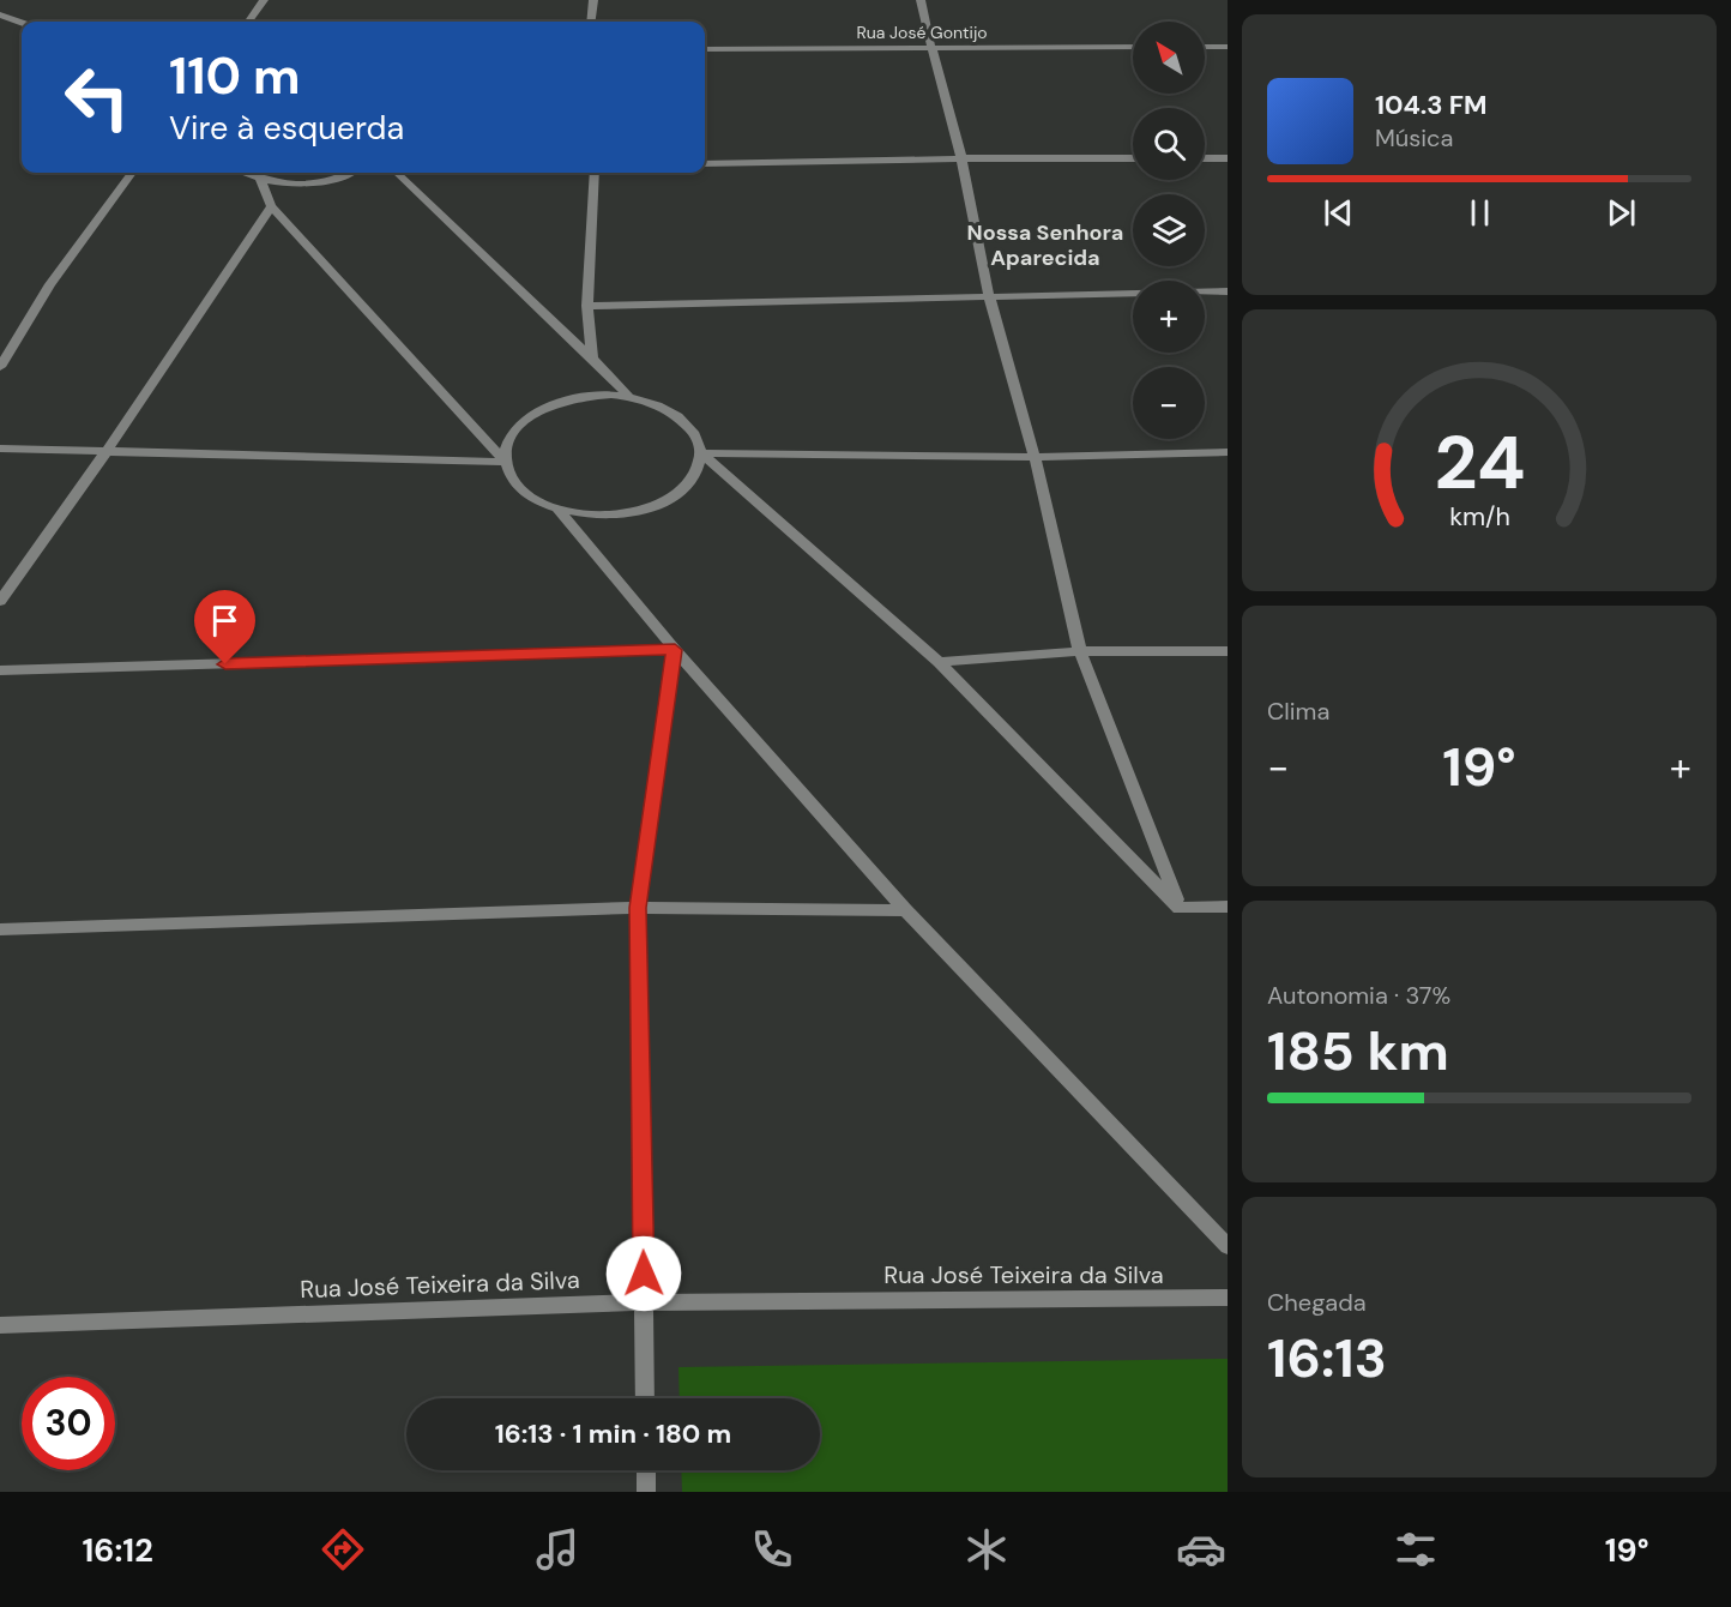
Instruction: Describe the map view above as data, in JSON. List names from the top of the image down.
{
  "streets": {
    "street": ["Rua José Gontijo", "Rua José Teixeira da Silva"]
  },
  "districts": ["Nossa Senhora Aparecida"],
  "north": "top left",
  "page": {
    "map_buttons": ["+", "−"],
    "turn": ["110 m", "Vire à esquerda"],
    "song": ["104.3 FM", "Música"],
    "tile": [
      "Clima",
      ["Autonomia · 37%", "185 km"],
      ["Chegada", "16:13"]
    ],
    "heat": ["−", "19°", "+"],
    "limit": "30",
    "trip": "16:13 · 1 min · 180 m",
    "tabs": ["16:12", "19°"],
    "gauge": ["24", "km/h"]
  }
}
